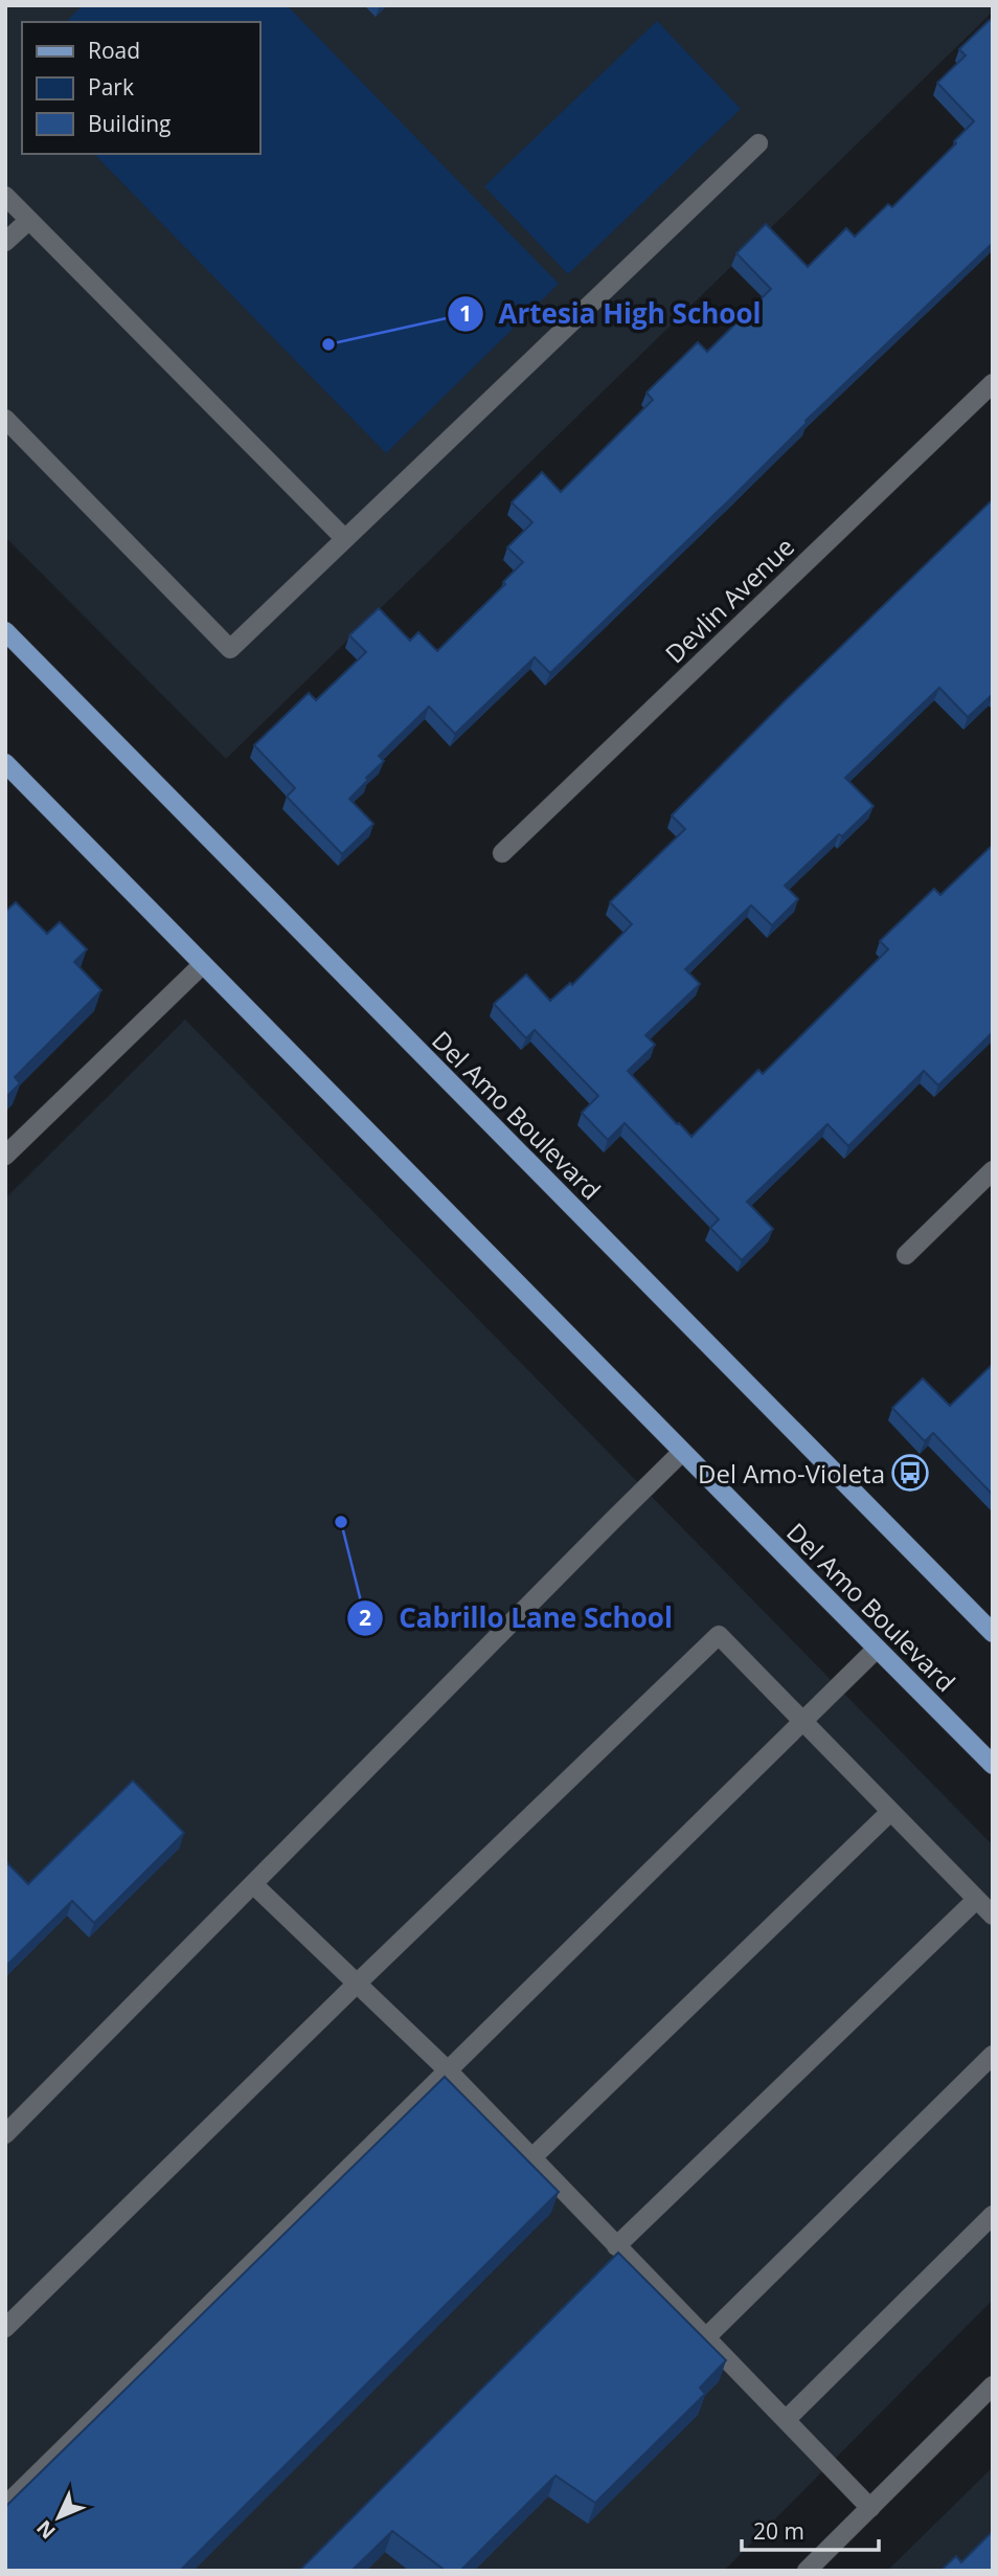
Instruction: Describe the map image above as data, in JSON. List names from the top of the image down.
{
  "streets": {
    "main road": ["Del Amo Boulevard"],
    "street": ["Devlin Avenue"]
  },
  "places": {
    "other": ["Artesia High School", "Cabrillo Lane School"],
    "bus stop": ["Del Amo-Violeta"]
  },
  "legend": ["Road", "Park", "Building"],
  "scale_bar": "20 m",
  "north": "bottom left"
}
